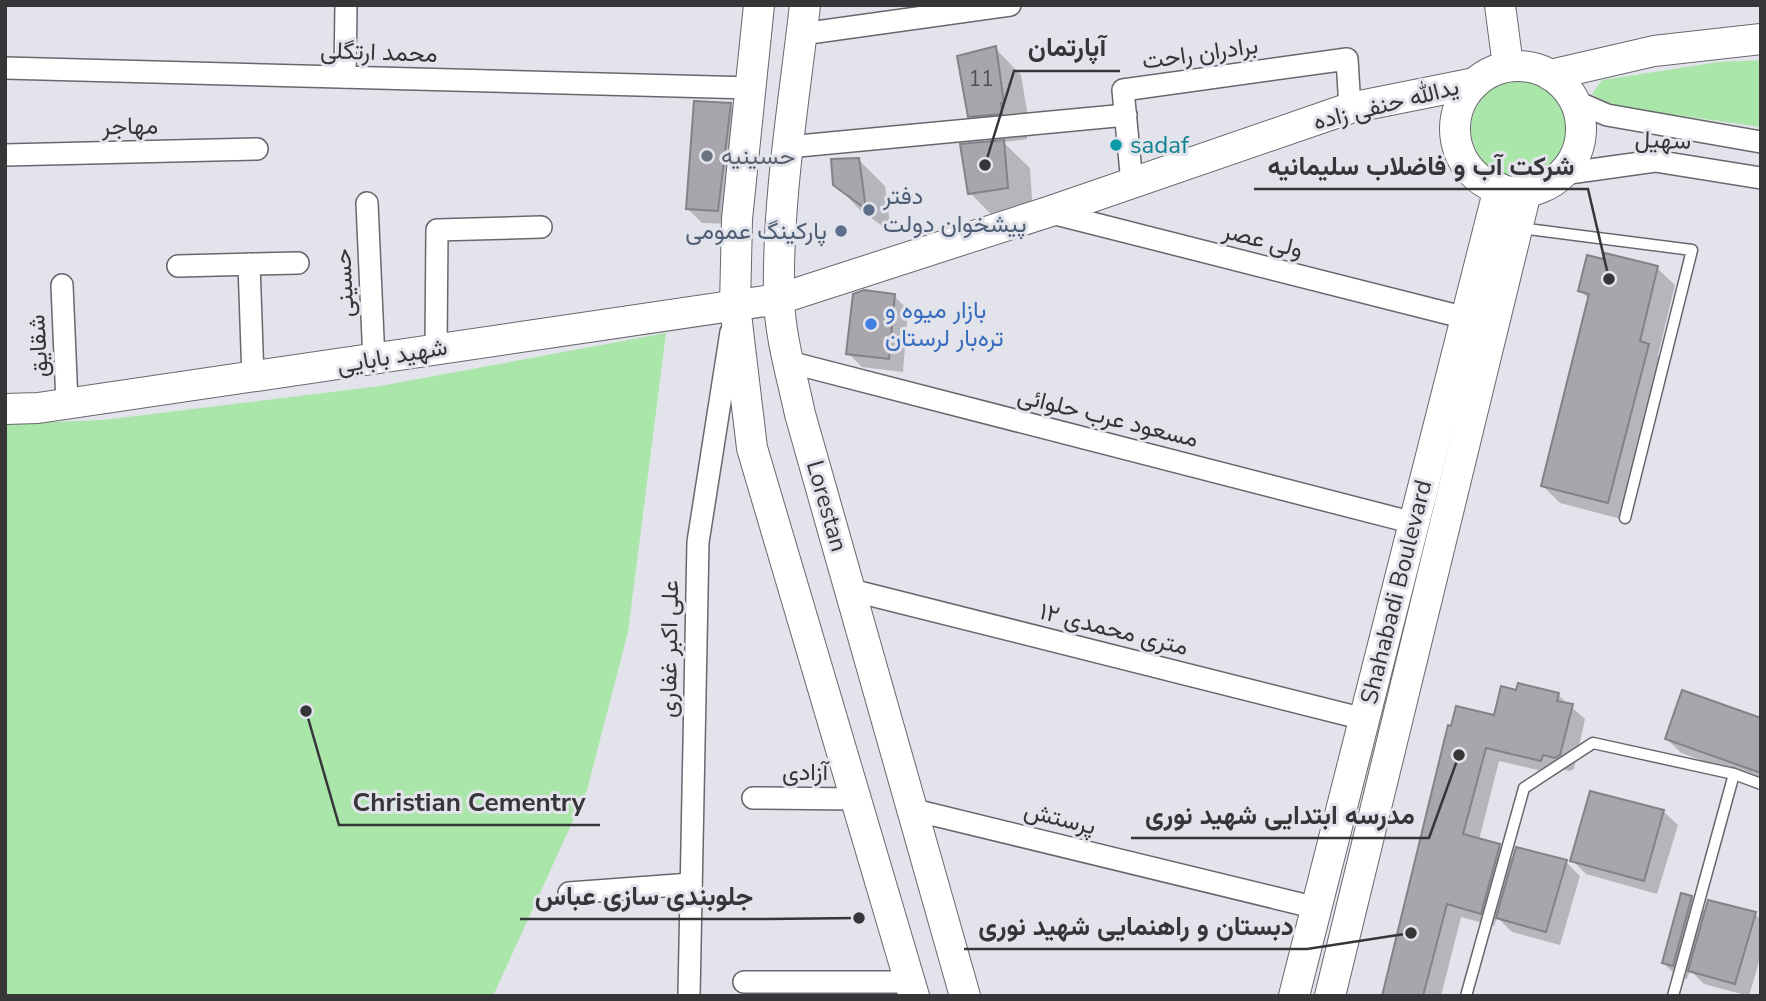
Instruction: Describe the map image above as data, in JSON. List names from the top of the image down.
{
  "streets": {
    "street": [
      "محمد ارتگلی",
      "برادران راحت",
      "یدالله حنفی زاده",
      "مهاجر",
      "سهیل",
      "ولی عصر",
      "حسینی",
      "شقایق",
      "شهید بابایی",
      "مسعود عرب حلوائی",
      "Lorestan",
      "Shahabadi Boulevard",
      "۱۲ متری محمدی",
      "علی اکبر غفاری",
      "آزادی",
      "پرستش"
    ]
  },
  "crossings": [
    ["برادران راحت", "یدالله حنفی زاده"],
    ["یدالله حنفی زاده", "سهیل"],
    ["یدالله حنفی زاده", "ولی عصر"],
    ["یدالله حنفی زاده", "شهید بابایی"],
    ["یدالله حنفی زاده", "Lorestan"],
    ["یدالله حنفی زاده", "Shahabadi Boulevard"],
    ["سهیل", "Shahabadi Boulevard"],
    ["ولی عصر", "Shahabadi Boulevard"],
    ["حسینی", "شهید بابایی"],
    ["شقایق", "شهید بابایی"],
    ["شهید بابایی", "Lorestan"],
    ["شهید بابایی", "علی اکبر غفاری"],
    ["مسعود عرب حلوائی", "Lorestan"],
    ["مسعود عرب حلوائی", "Shahabadi Boulevard"],
    ["Lorestan", "۱۲ متری محمدی"],
    ["Lorestan", "پرستش"],
    ["Shahabadi Boulevard", "۱۲ متری محمدی"],
    ["Shahabadi Boulevard", "پرستش"]
  ],
  "places": [
    "sadaf",
    "حسینیه",
    "آپارتمان",
    "دفتر پیشخوان دولت",
    "پارکینگ عمومی",
    "شرکت آب و فاضلاب سلیمانیه",
    "بازار میوه و تره‌بار لرستان",
    "Christian Cementry",
    "مدرسه ابتدایی شهید نوری",
    "جلوبندی سازی عباس",
    "دبستان و راهنمایی شهید نوری"
  ],
  "house_numbers": ["11"]
}
